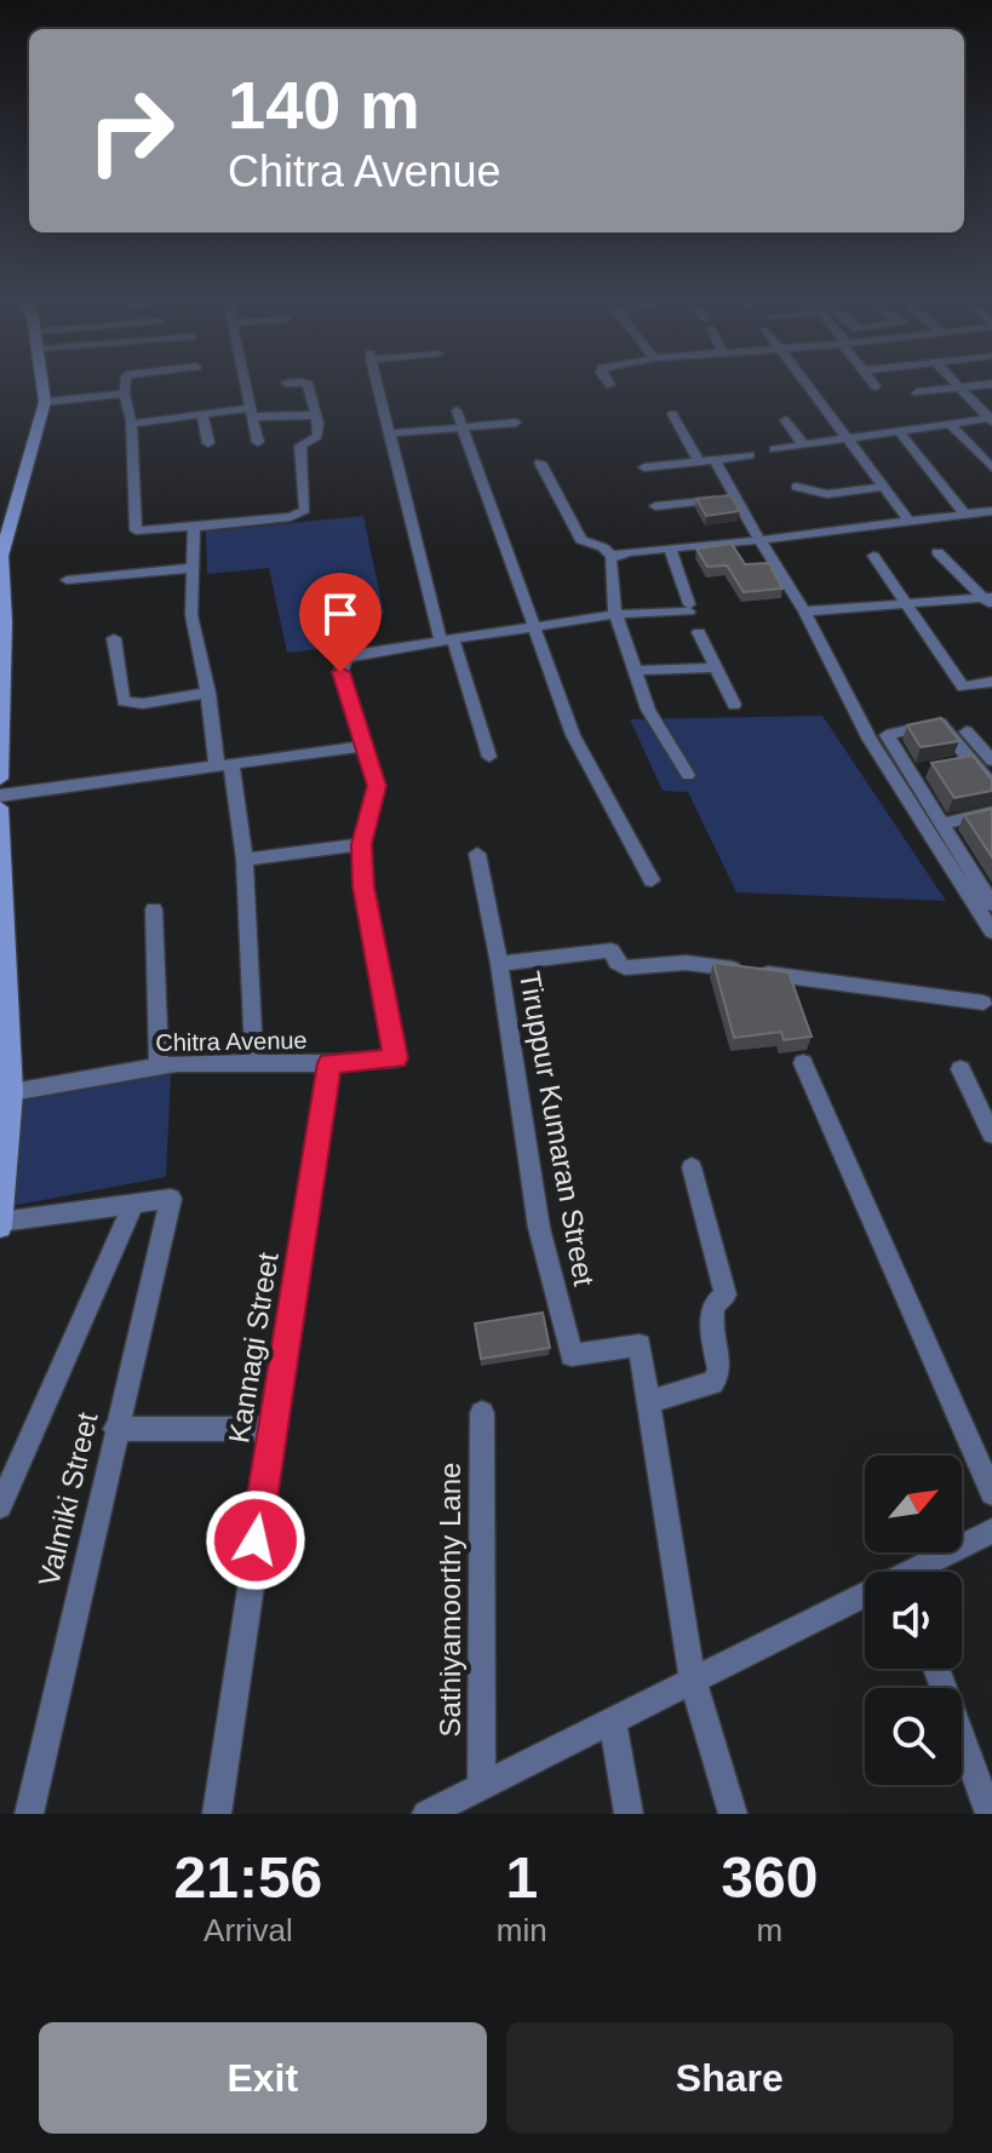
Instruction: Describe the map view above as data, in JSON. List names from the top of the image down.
{
  "streets": {
    "street": [
      "Chitra Avenue",
      "Tiruppur Kumaran Street",
      "Kannagi Street",
      "Valmiki Street",
      "Sathiyamoorthy Lane"
    ]
  },
  "crossings": [
    ["Chitra Avenue", "Kannagi Street"]
  ],
  "north": "top right",
  "page": {
    "turn": ["140 m", "Chitra Avenue"],
    "eta": [
      "21:56",
      "Arrival",
      "1",
      "min",
      "360",
      "m"
    ],
    "buttons": ["Exit", "Share"]
  }
}
